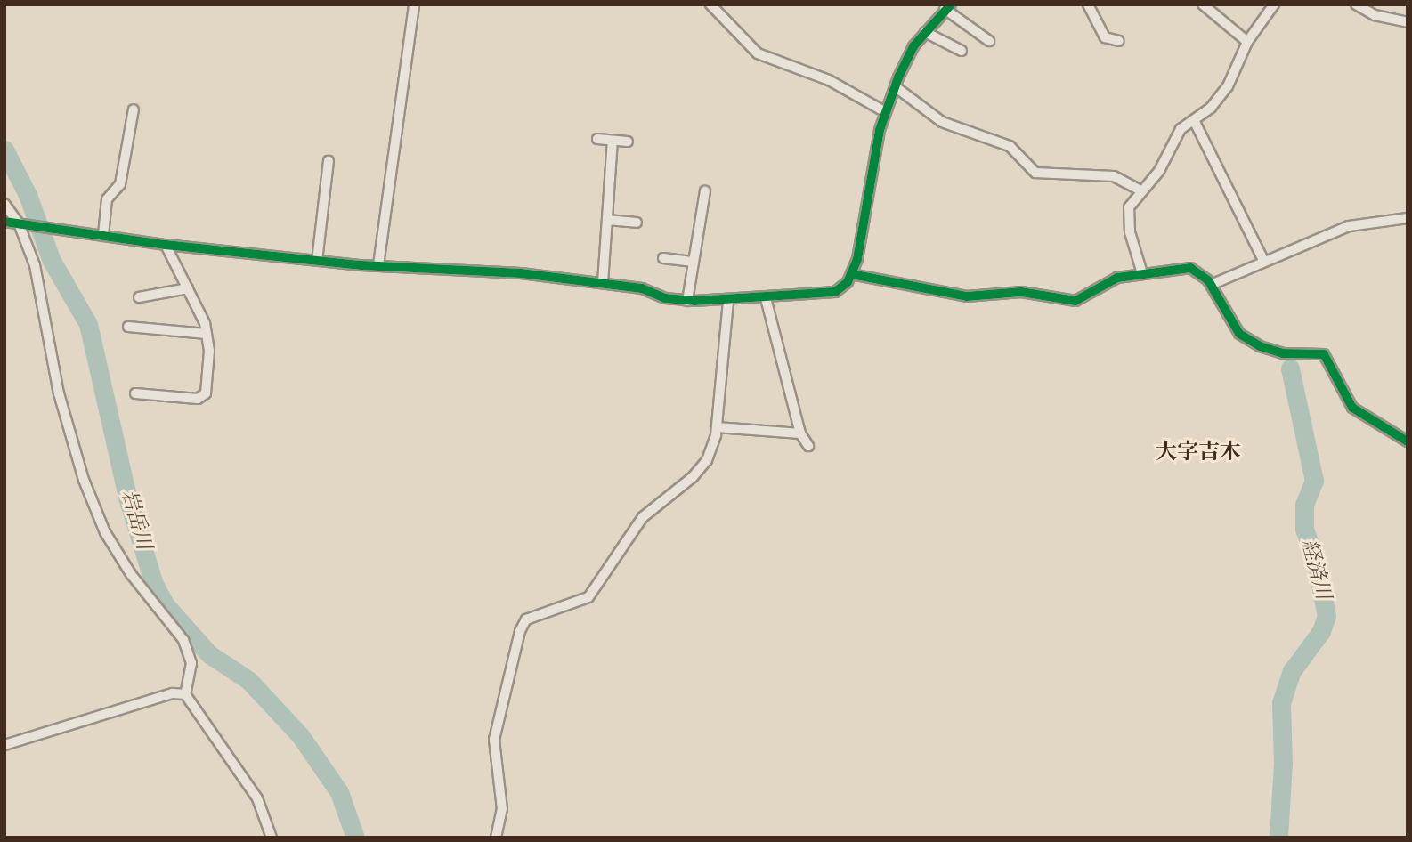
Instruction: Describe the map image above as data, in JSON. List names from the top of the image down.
{
  "districts": ["大字吉木"],
  "water": ["岩岳川", "経済川"]
}
